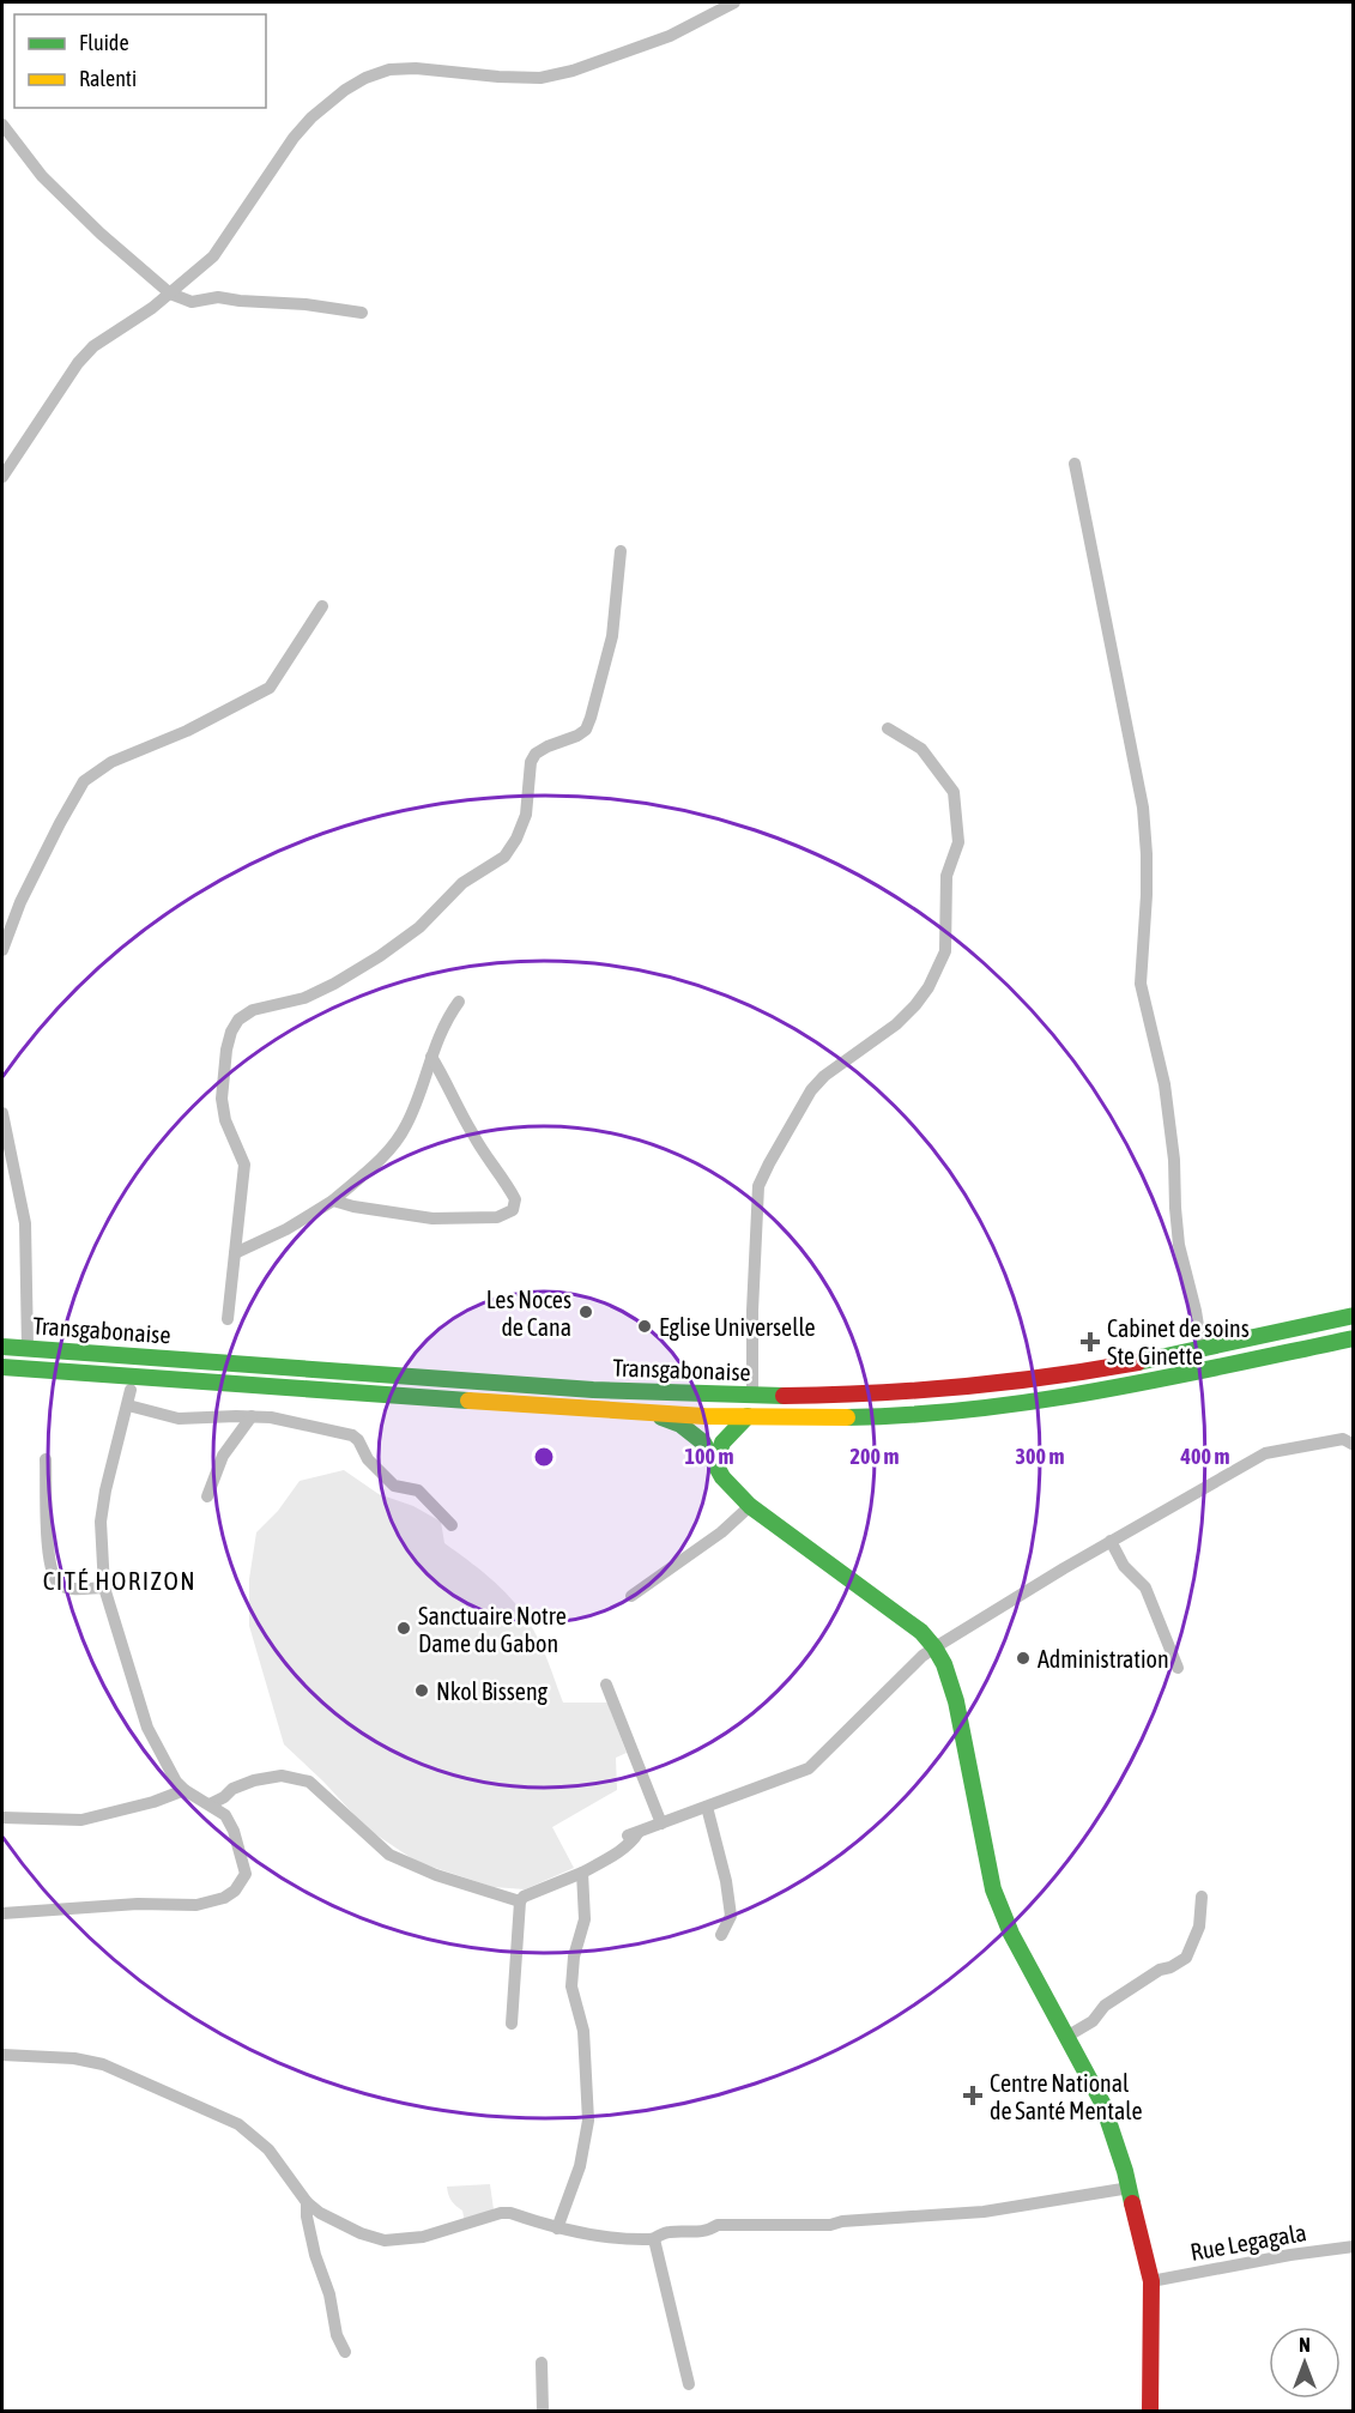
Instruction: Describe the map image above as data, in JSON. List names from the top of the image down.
{
  "streets": {
    "main road": ["Transgabonaise"],
    "street": ["Rue Legagala"]
  },
  "districts": ["CITÉ HORIZON"],
  "places": {
    "other": [
      "Les Noces de Cana",
      "Eglise Universelle",
      "Sanctuaire Notre Dame du Gabon",
      "Administration",
      "Nkol Bisseng"
    ],
    "health": ["Cabinet de soins Ste Ginette", "Centre National de Santé Mentale"]
  },
  "legend": ["Fluide", "Ralenti"],
  "north": "top",
  "rings": [
    "100 m",
    "200 m",
    "300 m",
    "400 m"
  ]
}
